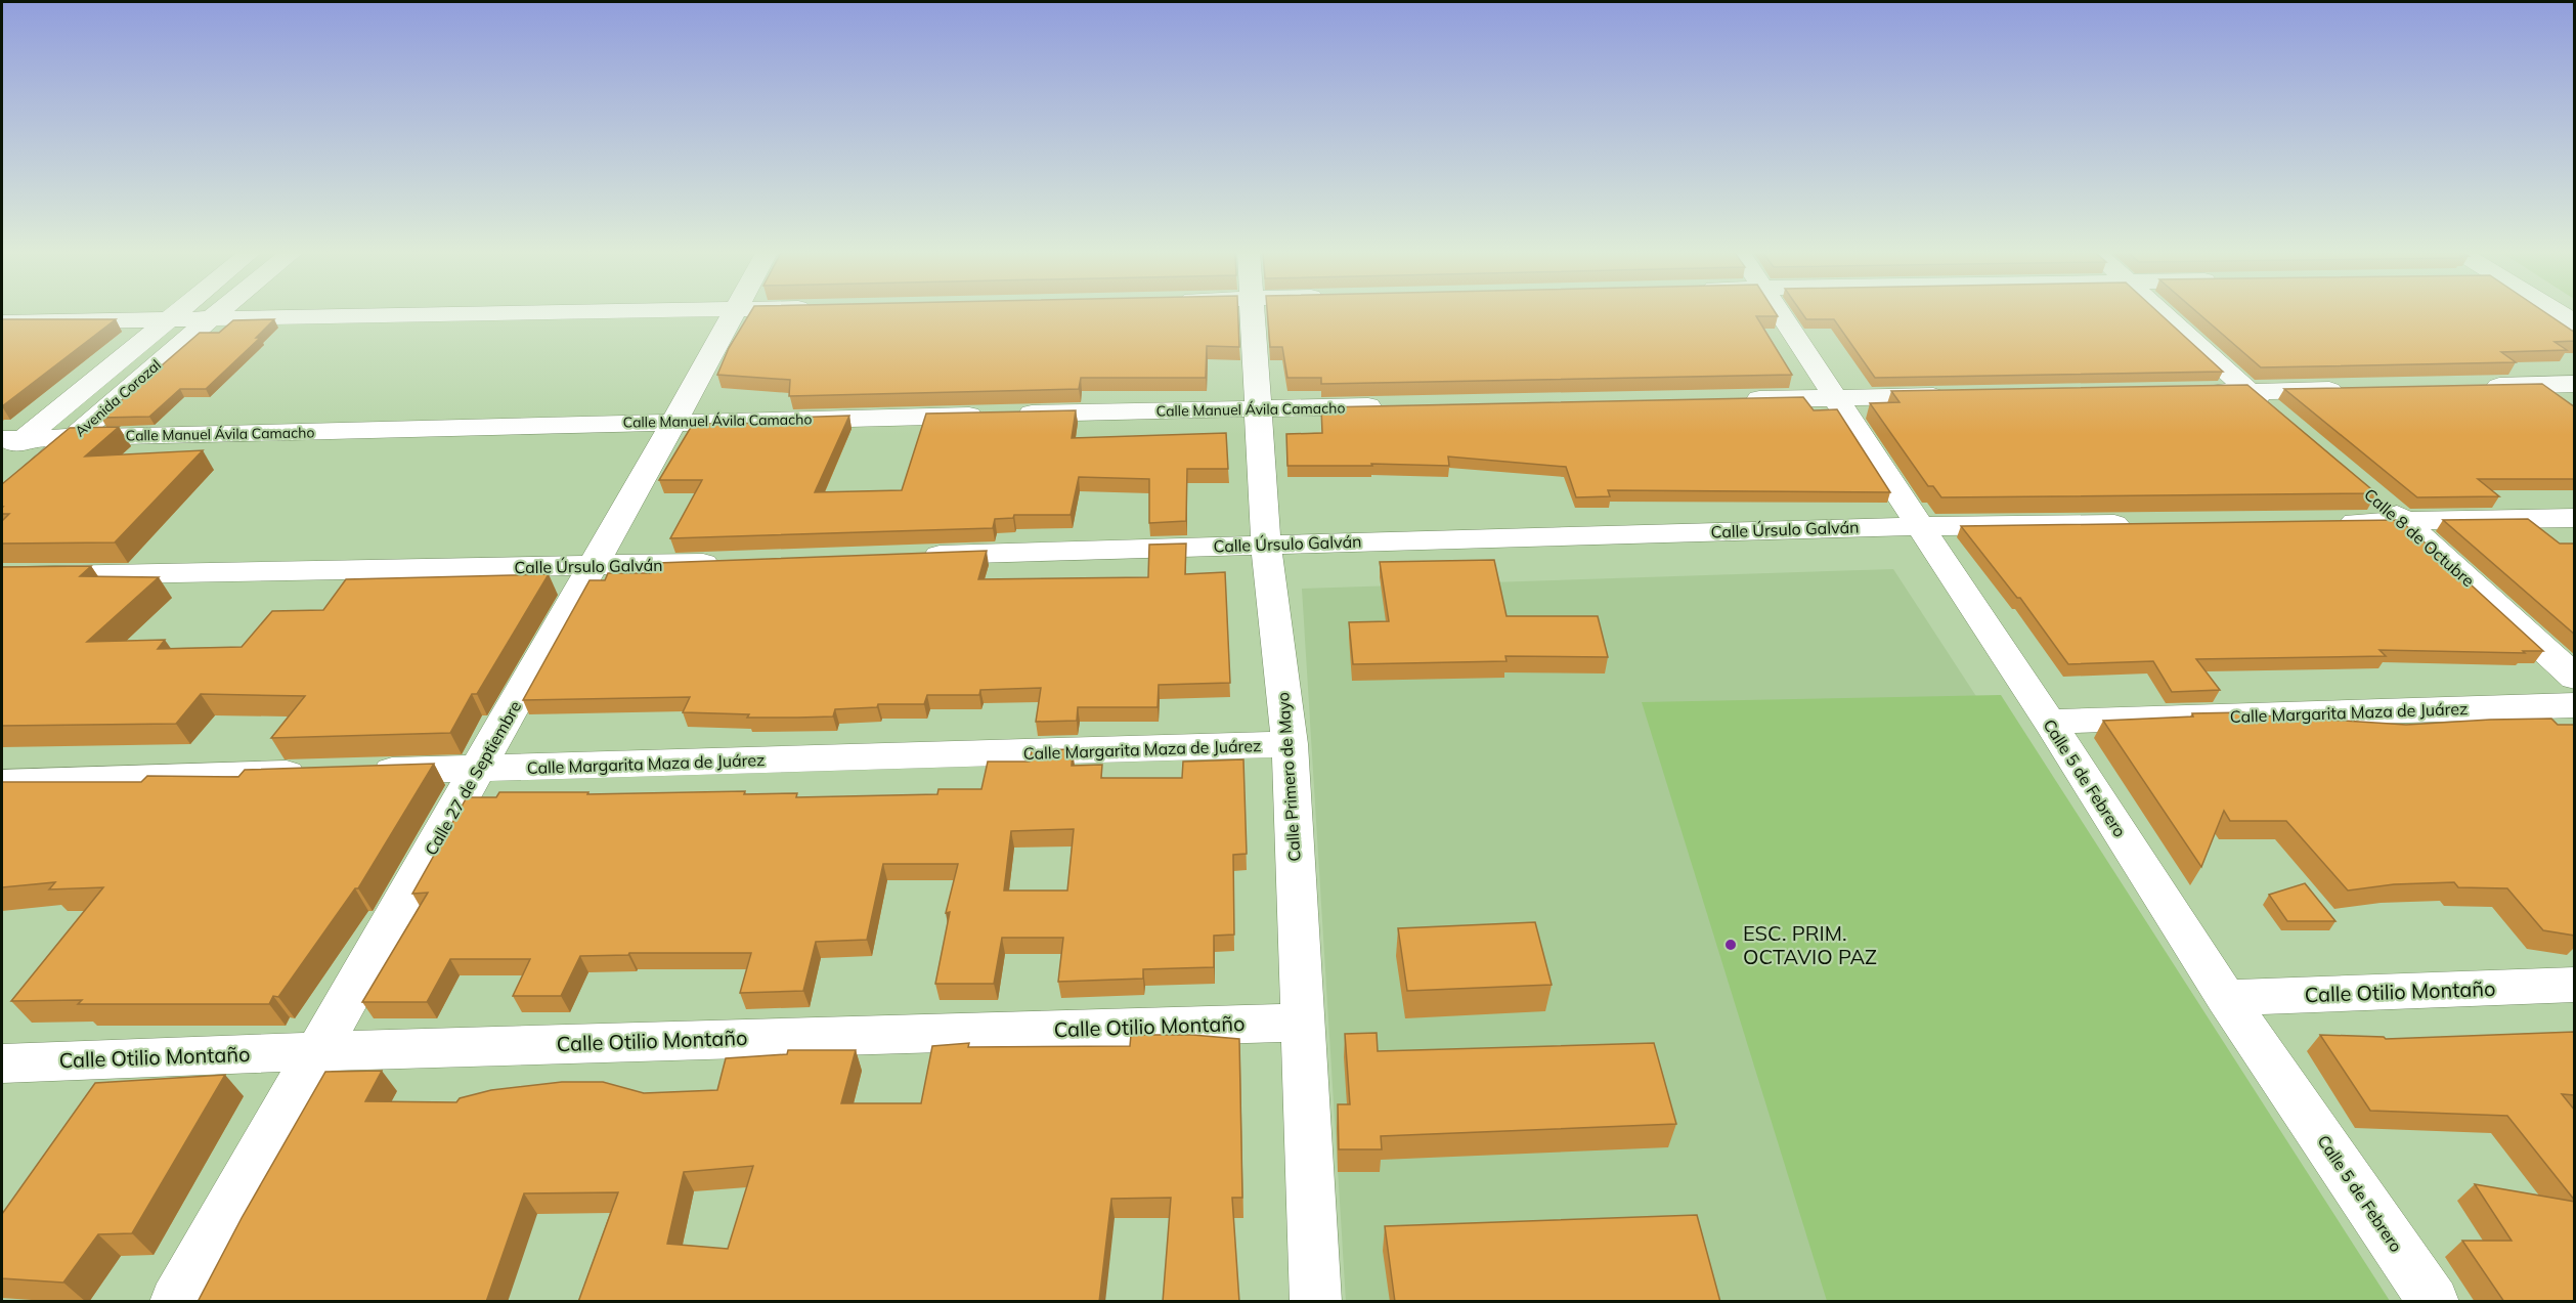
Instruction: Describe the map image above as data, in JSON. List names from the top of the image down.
{
  "streets": {
    "street": [
      "Avenida Corozal",
      "Calle Manuel Ávila Camacho",
      "Calle Úrsulo Galván",
      "Calle 8 de Octubre",
      "Calle Margarita Maza de Juárez",
      "Calle Primero de Mayo",
      "Calle 27 de Septiembre",
      "Calle 5 de Febrero",
      "Calle Otilio Montaño"
    ]
  },
  "crossings": [
    ["Avenida Corozal", "Calle Manuel Ávila Camacho"],
    ["Calle Manuel Ávila Camacho", "Calle Primero de Mayo"],
    ["Calle Manuel Ávila Camacho", "Calle 27 de Septiembre"],
    ["Calle Úrsulo Galván", "Calle Primero de Mayo"],
    ["Calle Úrsulo Galván", "Calle 27 de Septiembre"],
    ["Calle Úrsulo Galván", "Calle 5 de Febrero"],
    ["Calle Margarita Maza de Juárez", "Calle Primero de Mayo"],
    ["Calle Margarita Maza de Juárez", "Calle 27 de Septiembre"],
    ["Calle Margarita Maza de Juárez", "Calle 5 de Febrero"],
    ["Calle Primero de Mayo", "Calle Otilio Montaño"],
    ["Calle 27 de Septiembre", "Calle Otilio Montaño"],
    ["Calle 5 de Febrero", "Calle Otilio Montaño"]
  ],
  "places": ["ESC. PRIM. OCTAVIO PAZ"]
}
